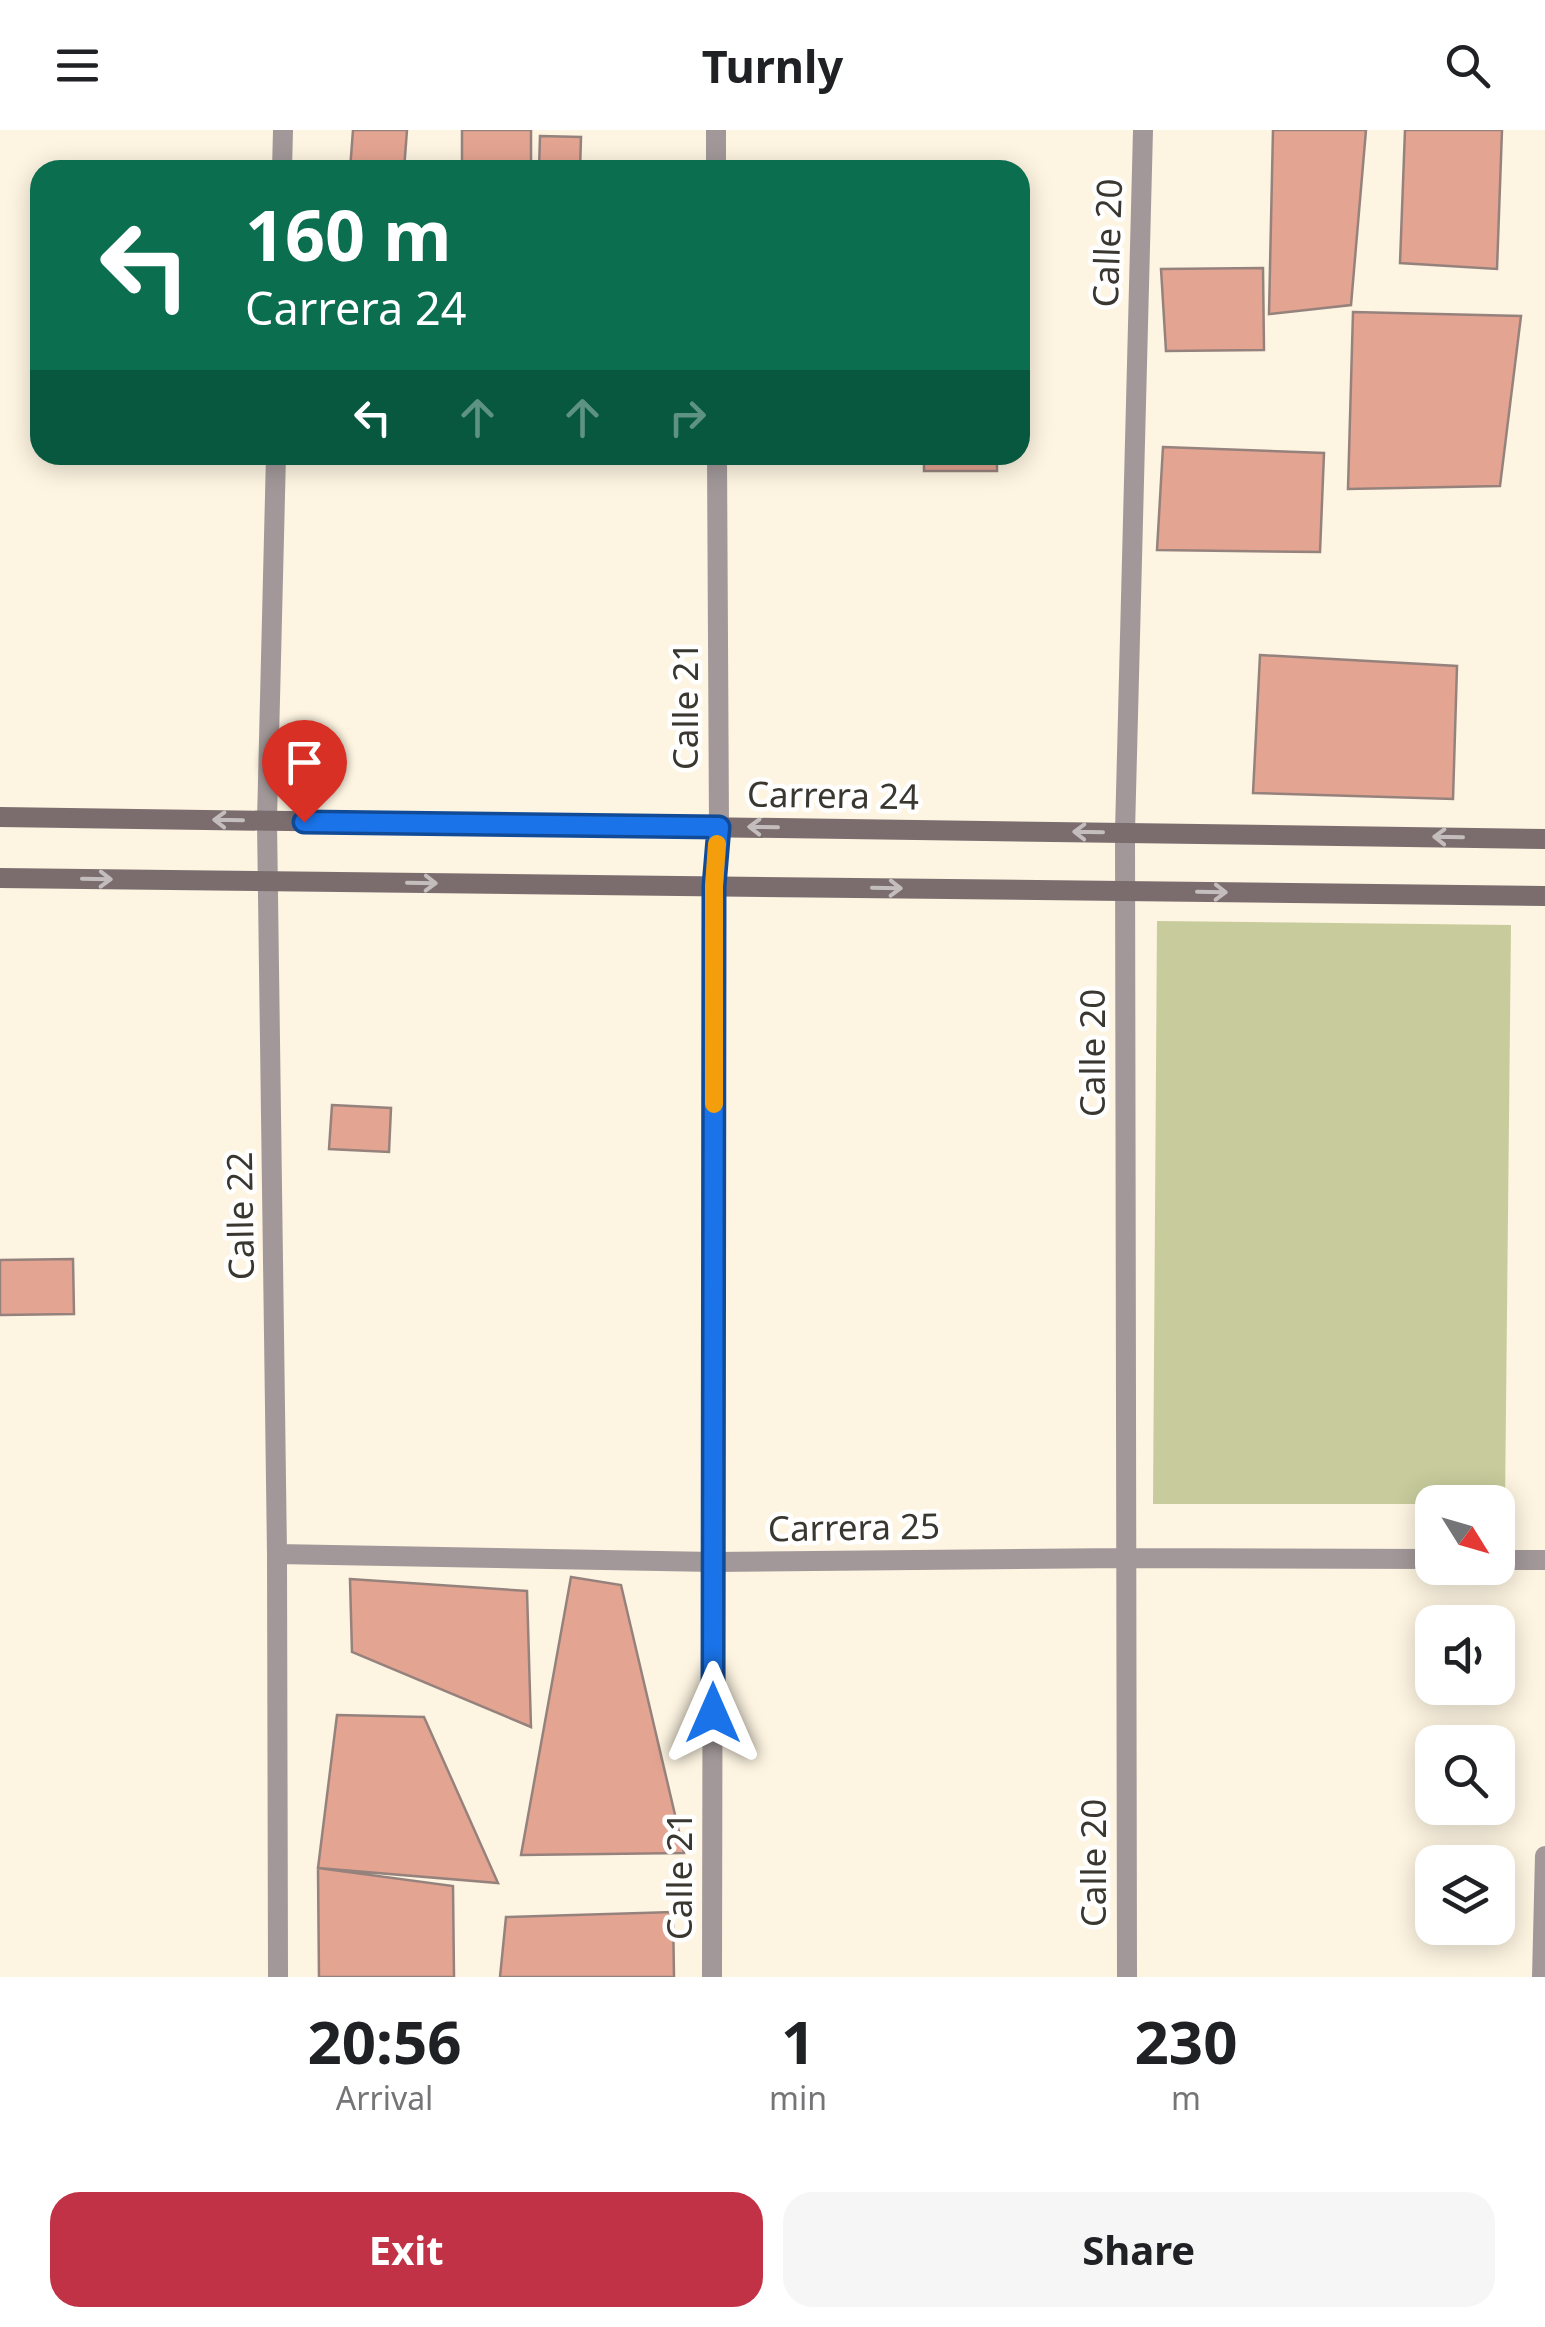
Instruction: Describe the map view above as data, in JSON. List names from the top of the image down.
{
  "streets": {
    "street": [
      "Calle 20",
      "Calle 21",
      "Carrera 24",
      "Calle 22",
      "Carrera 25"
    ]
  },
  "crossings": [
    ["Calle 20", "Carrera 24"],
    ["Calle 20", "Carrera 25"],
    ["Calle 21", "Carrera 24"],
    ["Calle 21", "Carrera 25"],
    ["Carrera 24", "Calle 22"],
    ["Calle 22", "Carrera 25"]
  ],
  "north": "bottom right",
  "page": {
    "header": "Turnly",
    "turn": ["160 m", "Carrera 24"],
    "eta": [
      "20:56",
      "Arrival",
      "1",
      "min",
      "230",
      "m"
    ],
    "buttons": ["Exit", "Share"]
  }
}
